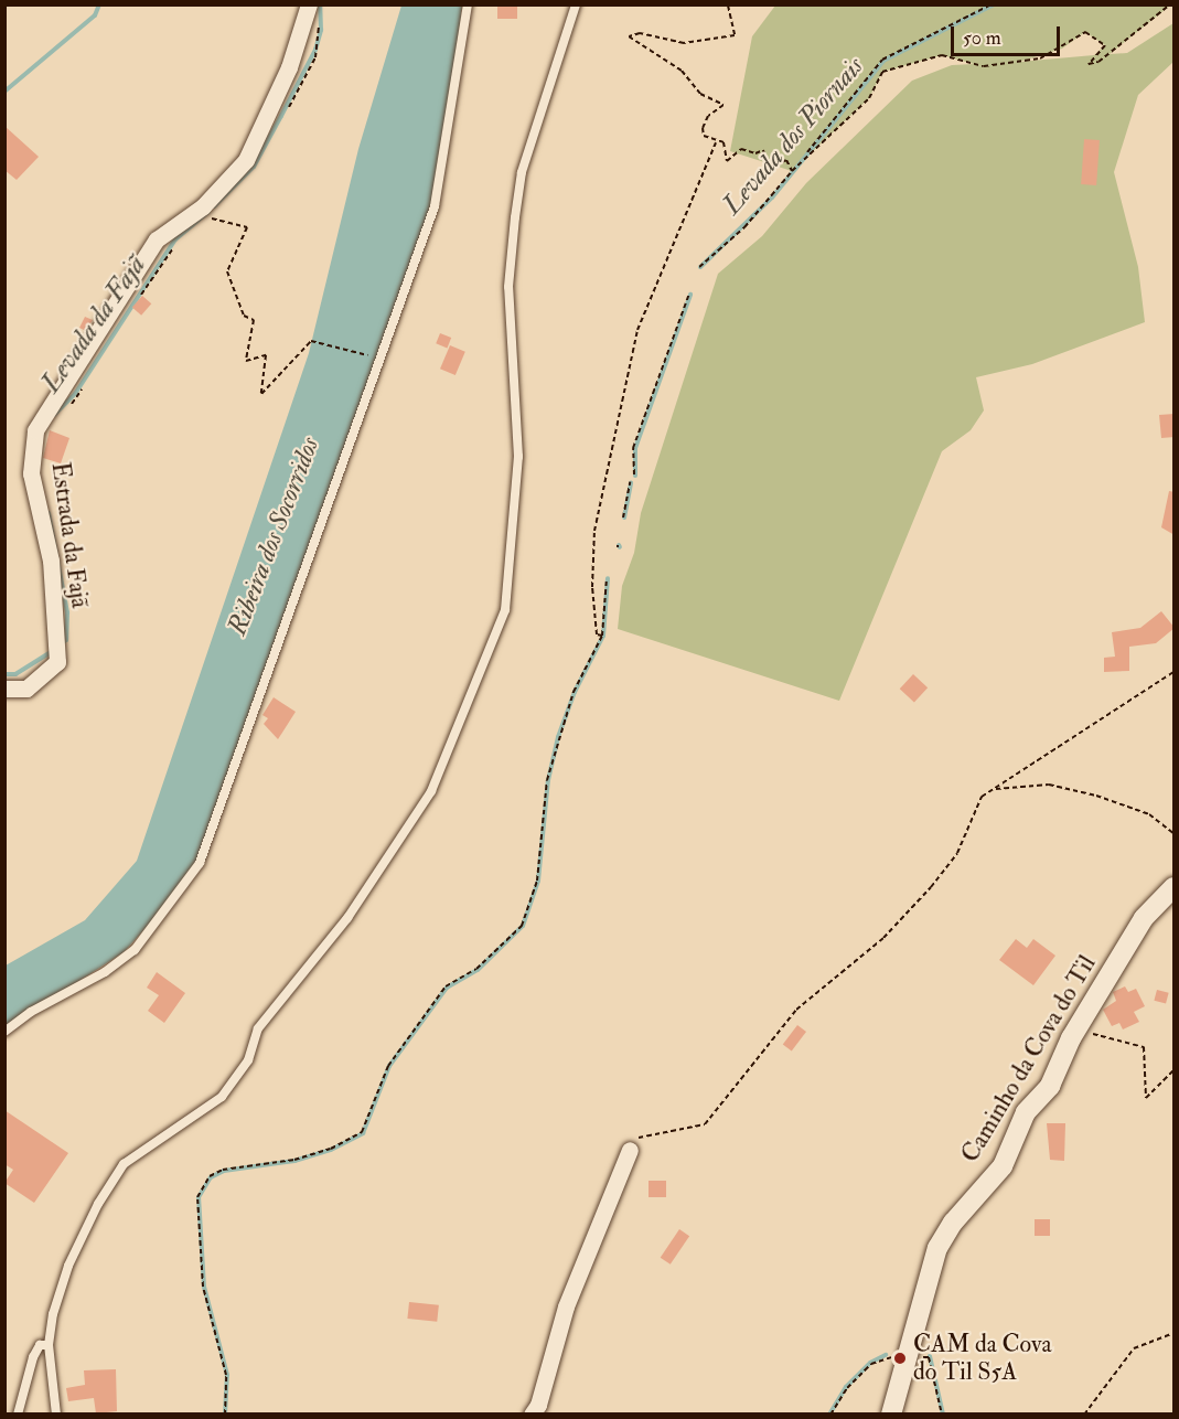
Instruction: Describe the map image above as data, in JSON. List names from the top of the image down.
{
  "streets": {
    "street": ["Estrada da Fajã", "Caminho da Cova do Til"]
  },
  "water": ["Levada dos Piornais", "Levada da Fajã", "Ribeira dos Socorridos"],
  "places": ["CAM da Cova do Til S5A"],
  "scale_bar": "50 m"
}
